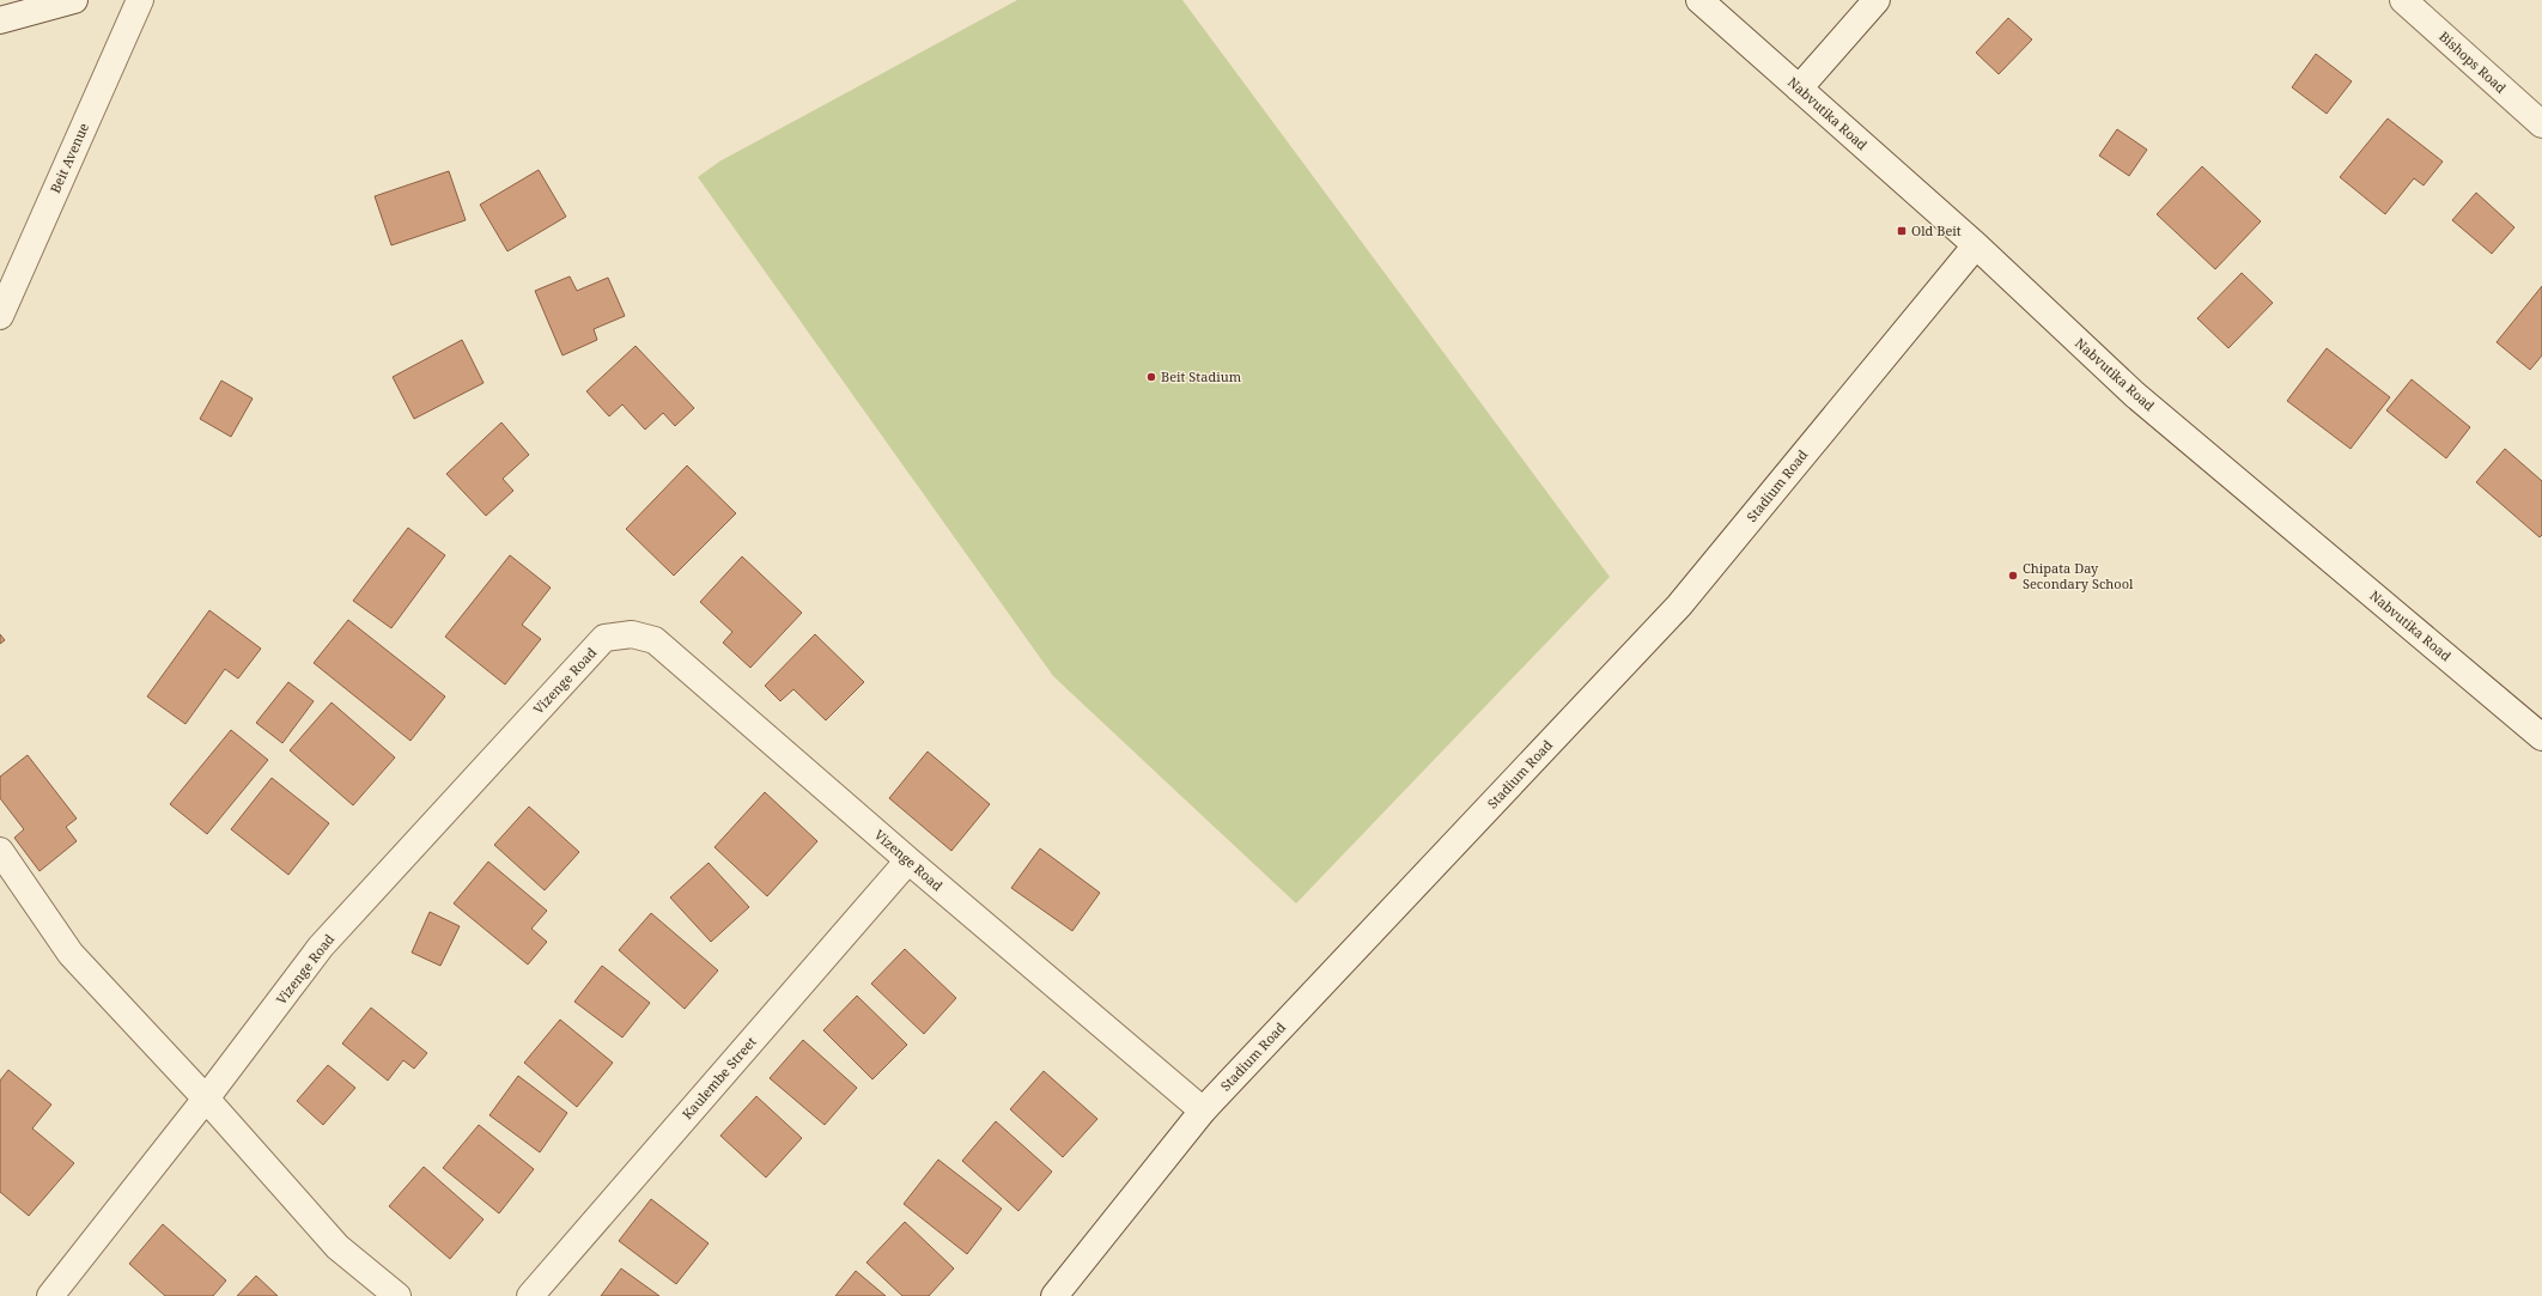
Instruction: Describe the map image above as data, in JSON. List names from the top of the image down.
{
  "streets": {
    "street": [
      "Bishops Road",
      "Nabvutika Road",
      "Beit Avenue",
      "Stadium Road",
      "Vizenge Road",
      "Kaulembe Street"
    ]
  },
  "crossings": [
    ["Nabvutika Road", "Stadium Road"],
    ["Stadium Road", "Vizenge Road"],
    ["Vizenge Road", "Kaulembe Street"]
  ],
  "places": {
    "transit": ["Old Beit"],
    "other": ["Beit Stadium", "Chipata Day Secondary School"]
  }
}
